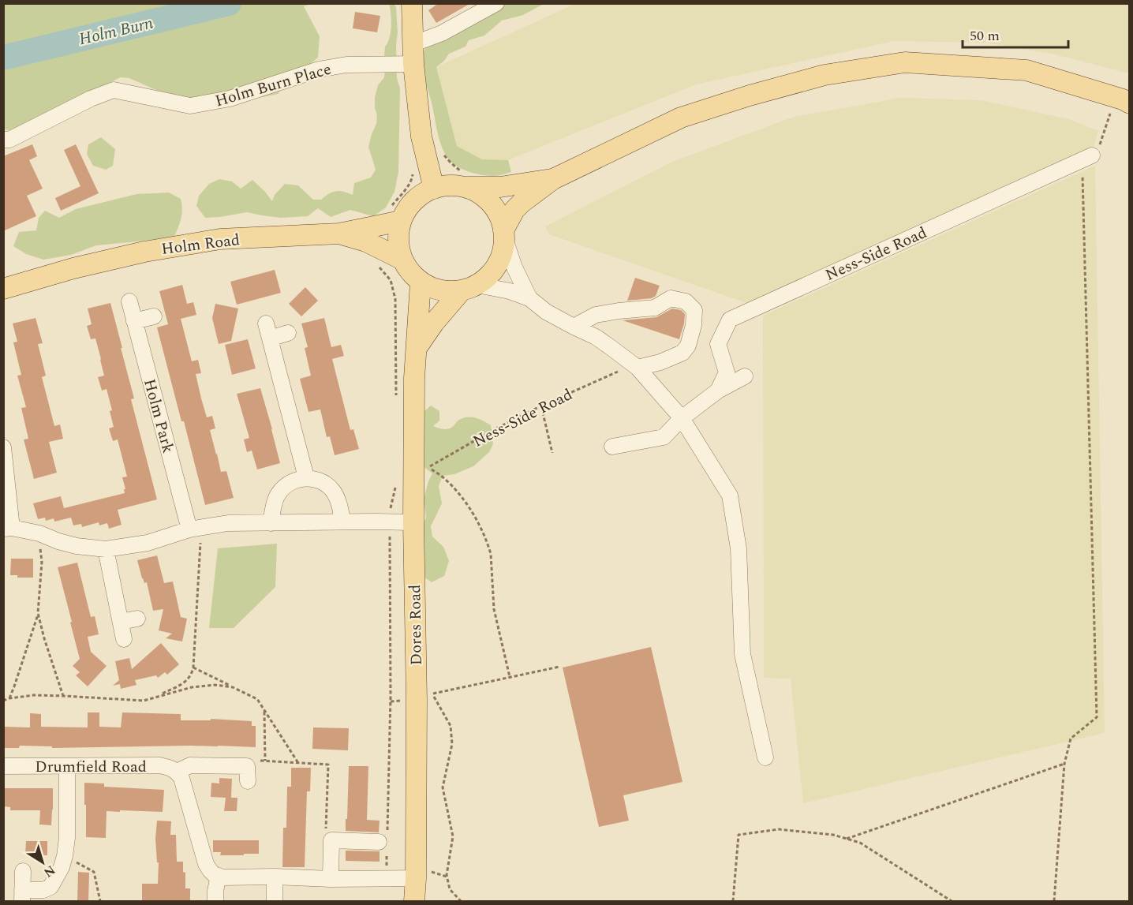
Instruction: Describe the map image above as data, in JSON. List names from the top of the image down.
{
  "streets": {
    "main road": ["Holm Road", "Dores Road"],
    "street": [
      "Holm Burn Place",
      "Ness-Side Road",
      "Holm Park",
      "Drumfield Road"
    ]
  },
  "crossings": [
    ["Holm Road", "Dores Road"]
  ],
  "water": ["Holm Burn"],
  "scale_bar": "50 m",
  "north": "bottom right"
}
